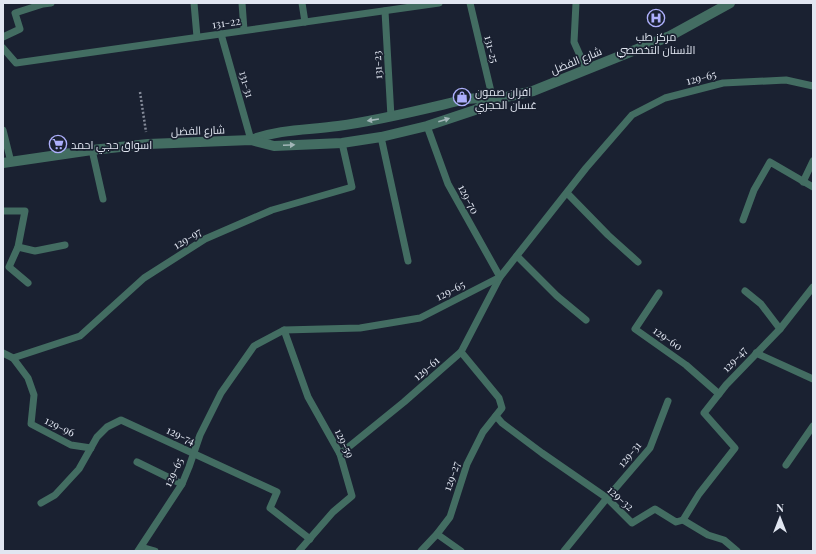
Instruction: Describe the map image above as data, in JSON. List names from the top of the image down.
{
  "streets": {
    "street": ["شارع الفضل"],
    "lane": [
      "131-22",
      "131-25",
      "131-23",
      "129-65",
      "131-31",
      "129-70",
      "129-97",
      "129-60",
      "129-47",
      "129-61",
      "129-96",
      "129-74",
      "129-59",
      "129-31",
      "129-27",
      "129-32"
    ]
  },
  "crossings": [
    ["131-22", "131-23"],
    ["131-22", "131-31"],
    ["131-25", "شارع الفضل"],
    ["شارع الفضل", "131-23"],
    ["شارع الفضل", "131-31"],
    ["شارع الفضل", "129-70"],
    ["شارع الفضل", "129-97"],
    ["129-65", "129-70"],
    ["129-65", "129-61"],
    ["129-65", "129-74"],
    ["129-65", "129-59"],
    ["129-70", "129-61"],
    ["129-97", "129-96"],
    ["129-60", "129-47"],
    ["129-47", "129-32"],
    ["129-61", "129-59"],
    ["129-61", "129-27"],
    ["129-96", "129-74"],
    ["129-74", "129-59"],
    ["129-31", "129-32"],
    ["129-27", "129-32"]
  ],
  "places": {
    "hospital": ["مركز طب الأسنان التخصصي"],
    "shop": ["افران صمون غسان الحجري"],
    "supermarket": ["اسواق حجي احمد"]
  },
  "north": "top"
}
